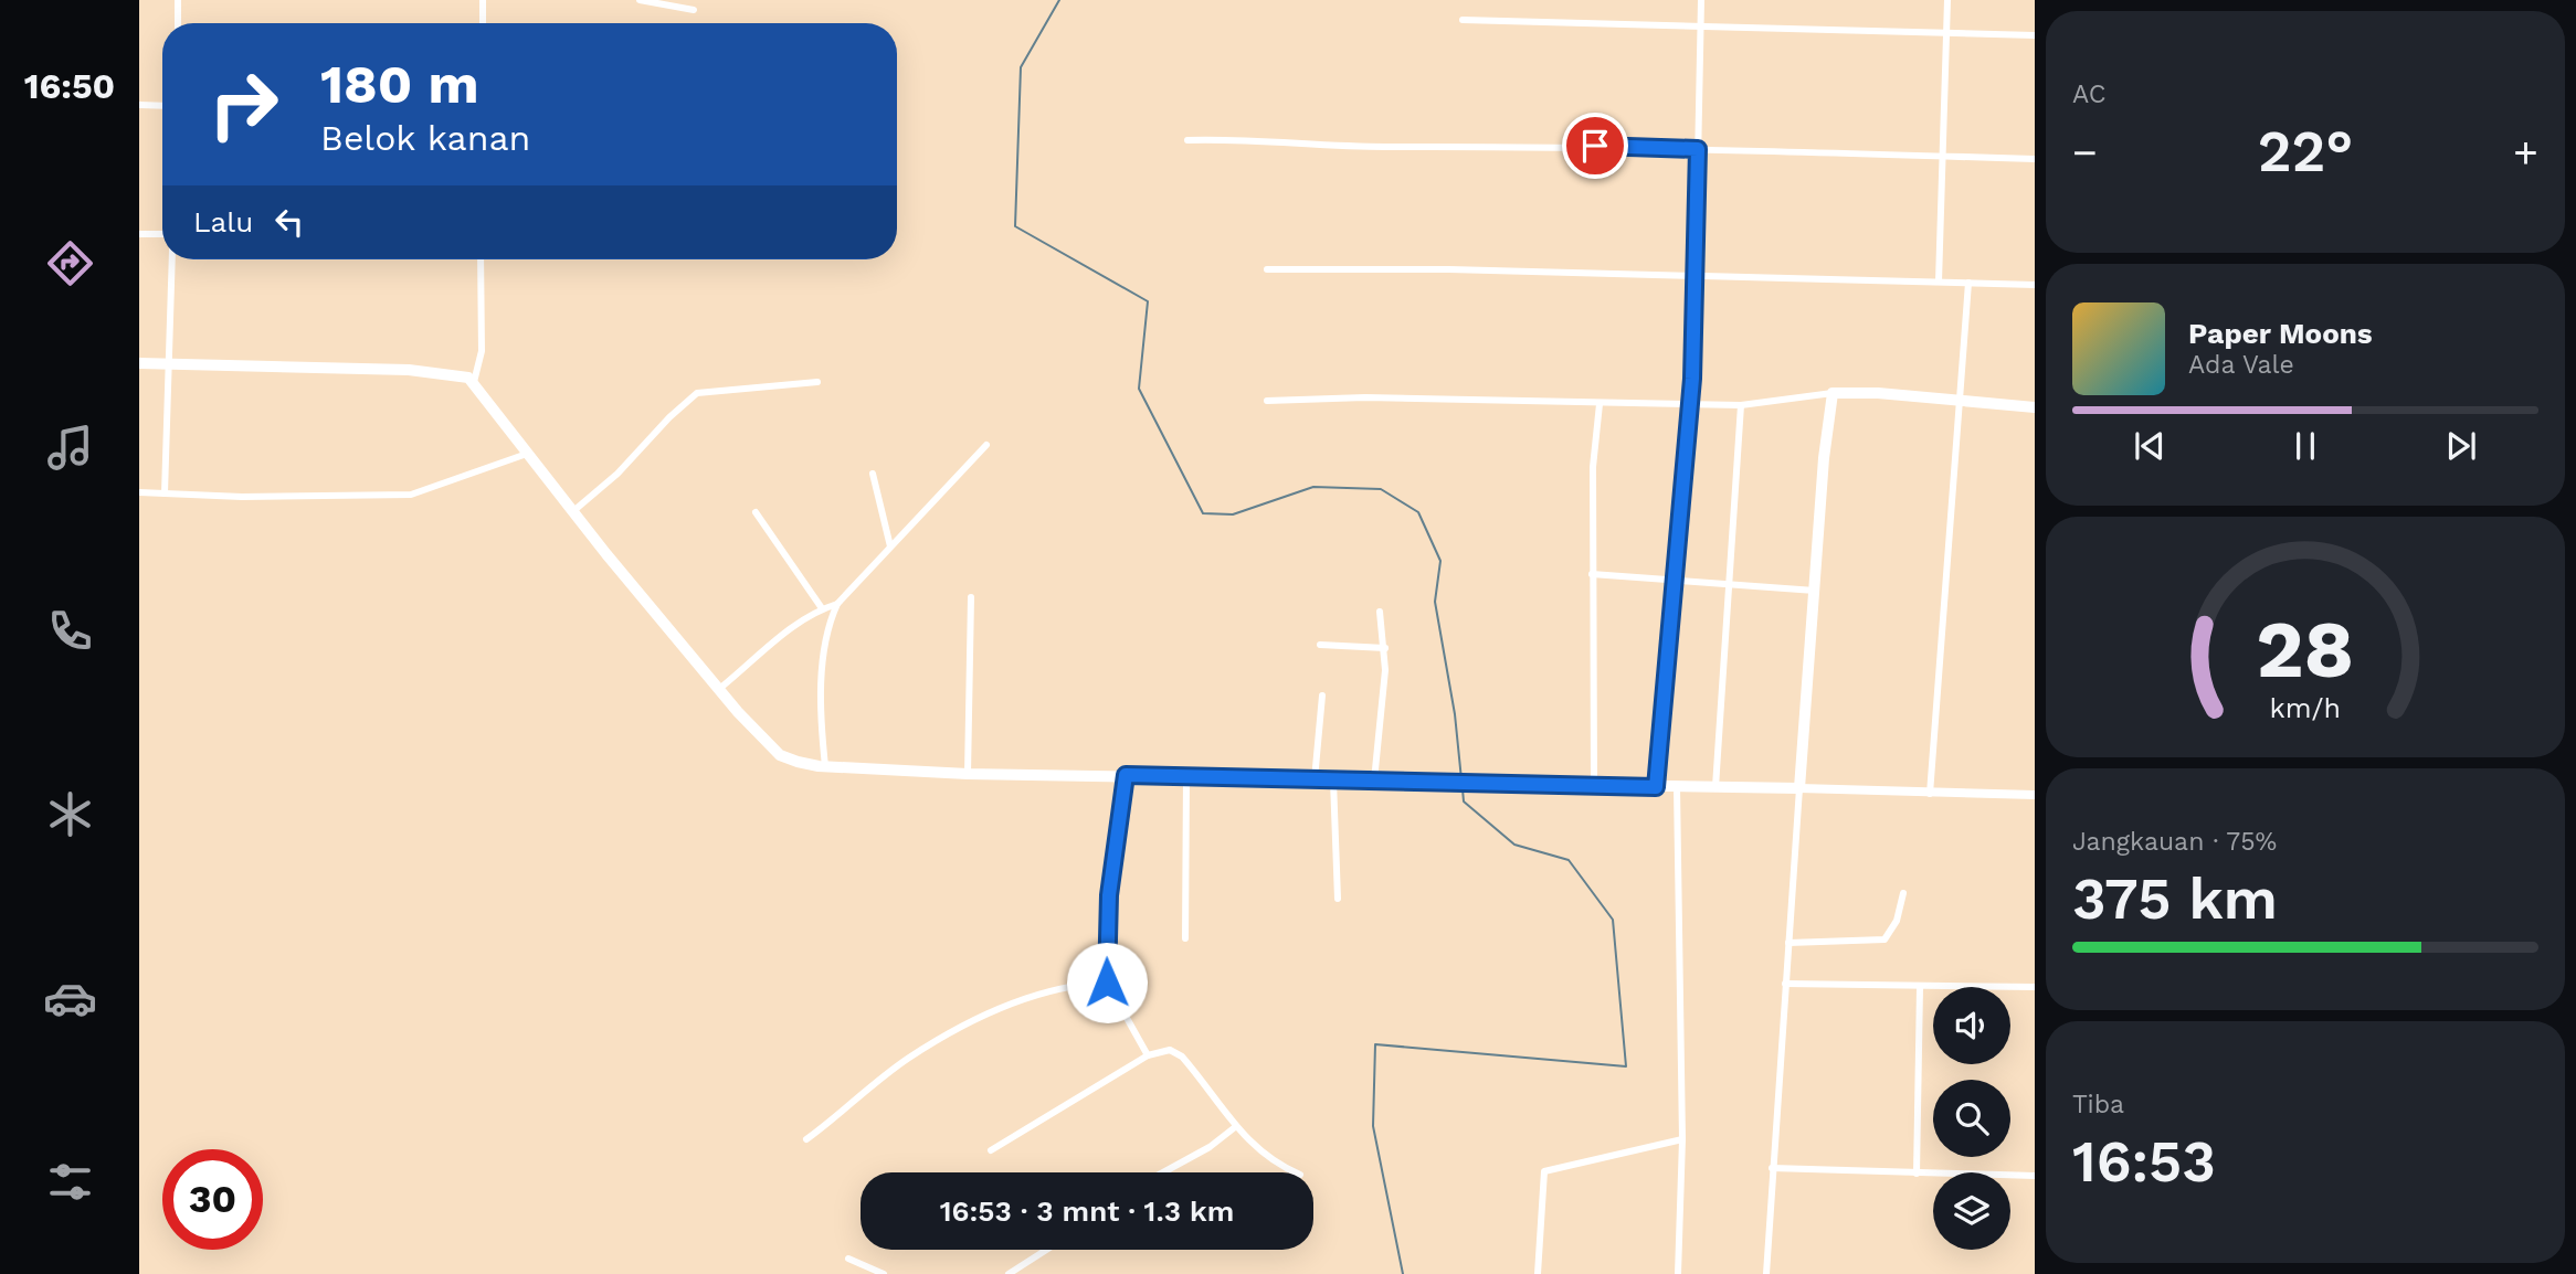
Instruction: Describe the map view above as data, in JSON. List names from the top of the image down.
{
  "page": {
    "tabs": "16:50",
    "tile": [
      "AC",
      ["Jangkauan · 75%", "375 km"],
      ["Tiba", "16:53"]
    ],
    "turn": ["180 m", "Belok kanan"],
    "heat": ["−", "22°", "+"],
    "then": "Lalu",
    "song": ["Paper Moons", "Ada Vale"],
    "limit": "30",
    "trip": "16:53 · 3 mnt · 1.3 km",
    "gauge": ["28", "km/h"]
  }
}
